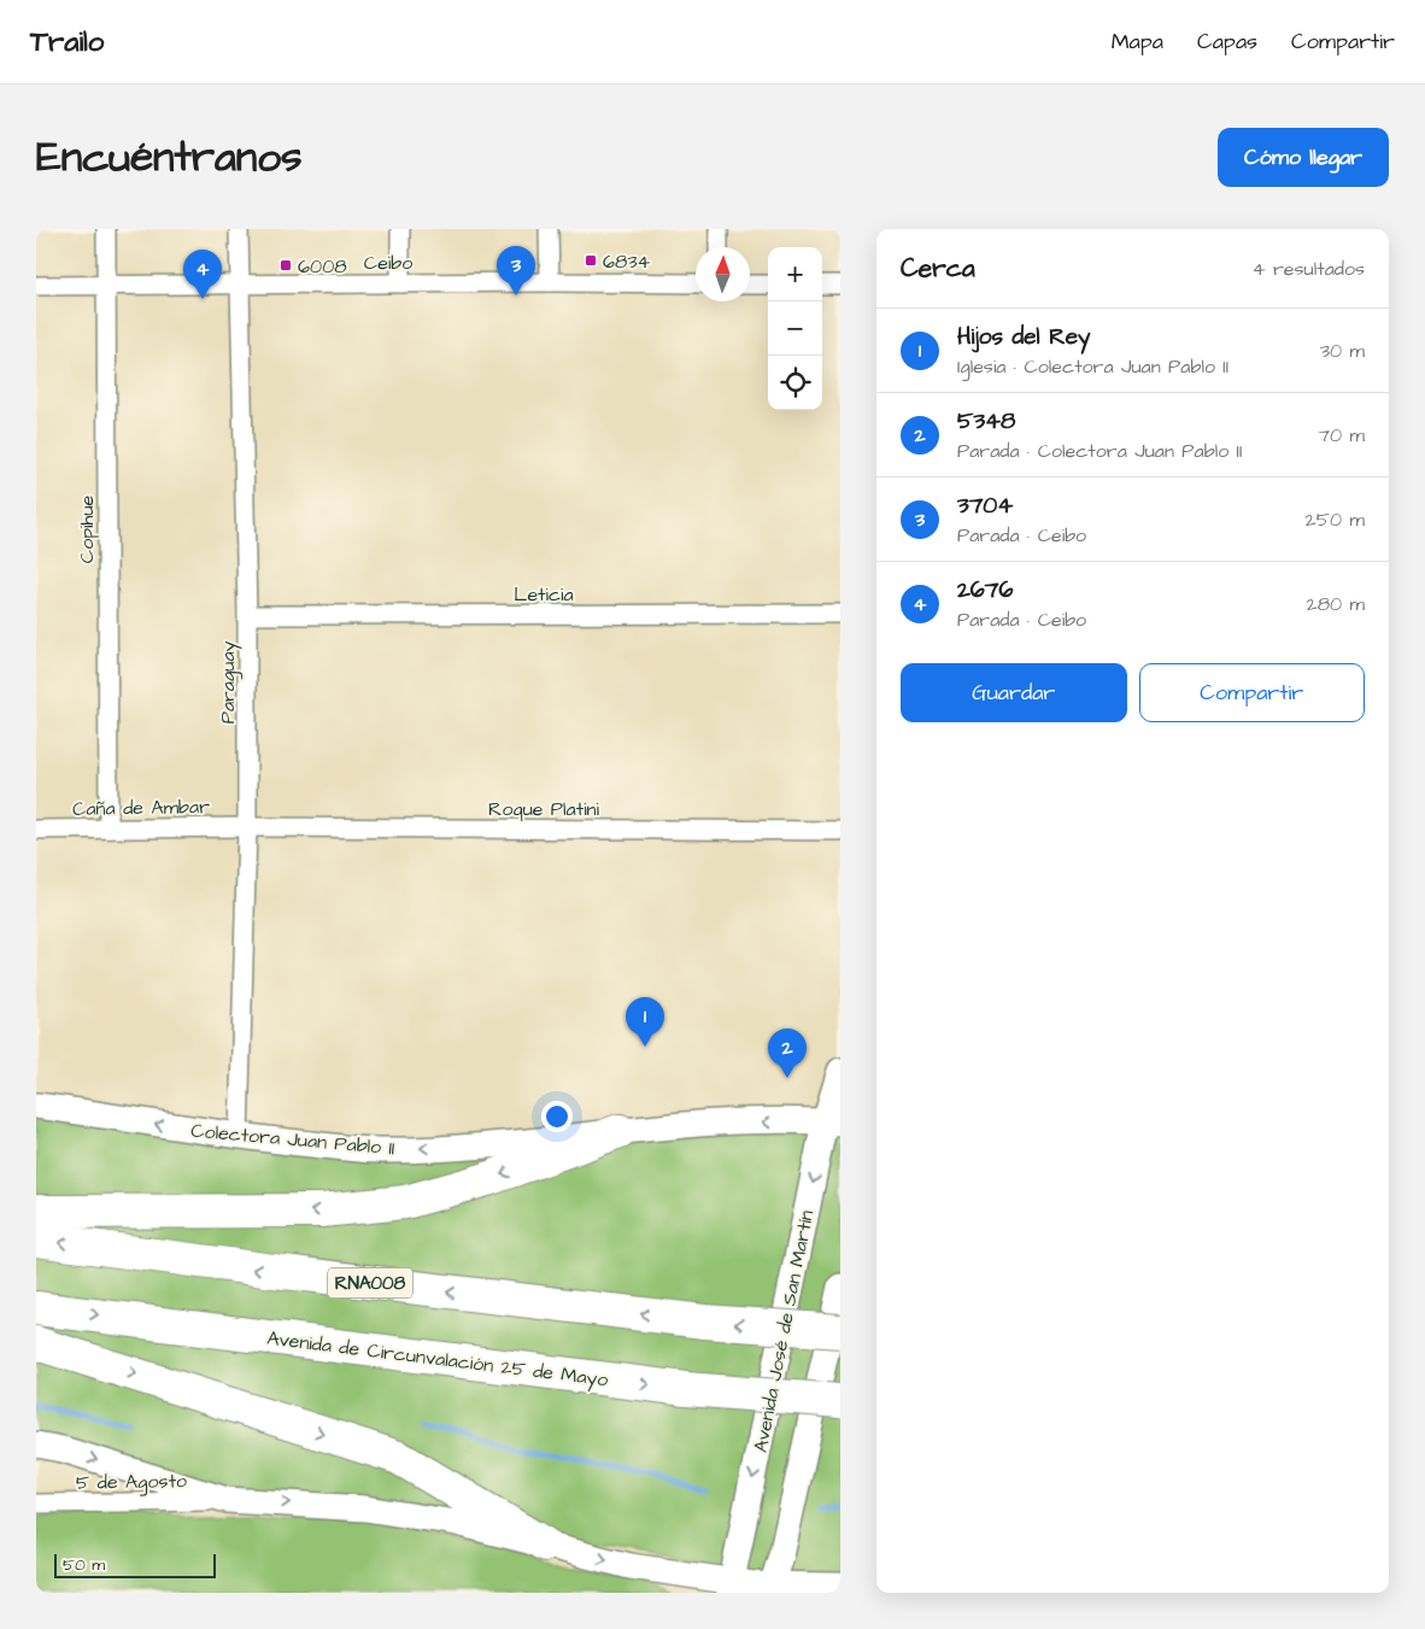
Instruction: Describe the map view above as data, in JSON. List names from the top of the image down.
{
  "streets": {
    "highway": ["RNA008", "Avenida de Circunvalación 25 de Mayo"],
    "main road": ["Colectora Juan Pablo II", "Avenida José de San Martín"],
    "street": [
      "Ceibo",
      "Copihue",
      "Leticia",
      "Paraguay",
      "Caña de Ambar",
      "Roque Platini",
      "5 de Agosto"
    ]
  },
  "crossings": [
    ["Ceibo", "Copihue"],
    ["Ceibo", "Paraguay"],
    ["Copihue", "Caña de Ambar"],
    ["Leticia", "Paraguay"],
    ["Paraguay", "Caña de Ambar"],
    ["Paraguay", "Roque Platini"],
    ["Paraguay", "Colectora Juan Pablo II"],
    ["Caña de Ambar", "Roque Platini"],
    ["Colectora Juan Pablo II", "Avenida José de San Martín"]
  ],
  "one_way": ["Colectora Juan Pablo II"],
  "places": {
    "transit": ["6834", "6008"]
  },
  "scale_bar": "50 m",
  "north": "top",
  "page": {
    "header": "Trailo",
    "nav": ["Mapa", "Capas", "Compartir"],
    "title": "Encuéntranos",
    "buttons": [
      "Cómo llegar",
      ["Guardar", "Compartir"]
    ],
    "heading": ["Cerca", "4 resultados"],
    "pins": [
      "3",
      "4",
      "1",
      "2"
    ],
    "map_buttons": ["+", "−"],
    "list": [
      {
        "mark": "1",
        "name": "Hijos del Rey",
        "note": "Iglesia · Colectora Juan Pablo II",
        "value": "30 m"
      },
      {
        "mark": "2",
        "name": "5348",
        "note": "Parada · Colectora Juan Pablo II",
        "value": "70 m"
      },
      {
        "mark": "3",
        "name": "3704",
        "note": "Parada · Ceibo",
        "value": "250 m"
      },
      {
        "mark": "4",
        "name": "2676",
        "note": "Parada · Ceibo",
        "value": "280 m"
      }
    ],
    "scale": "50 m"
  }
}
